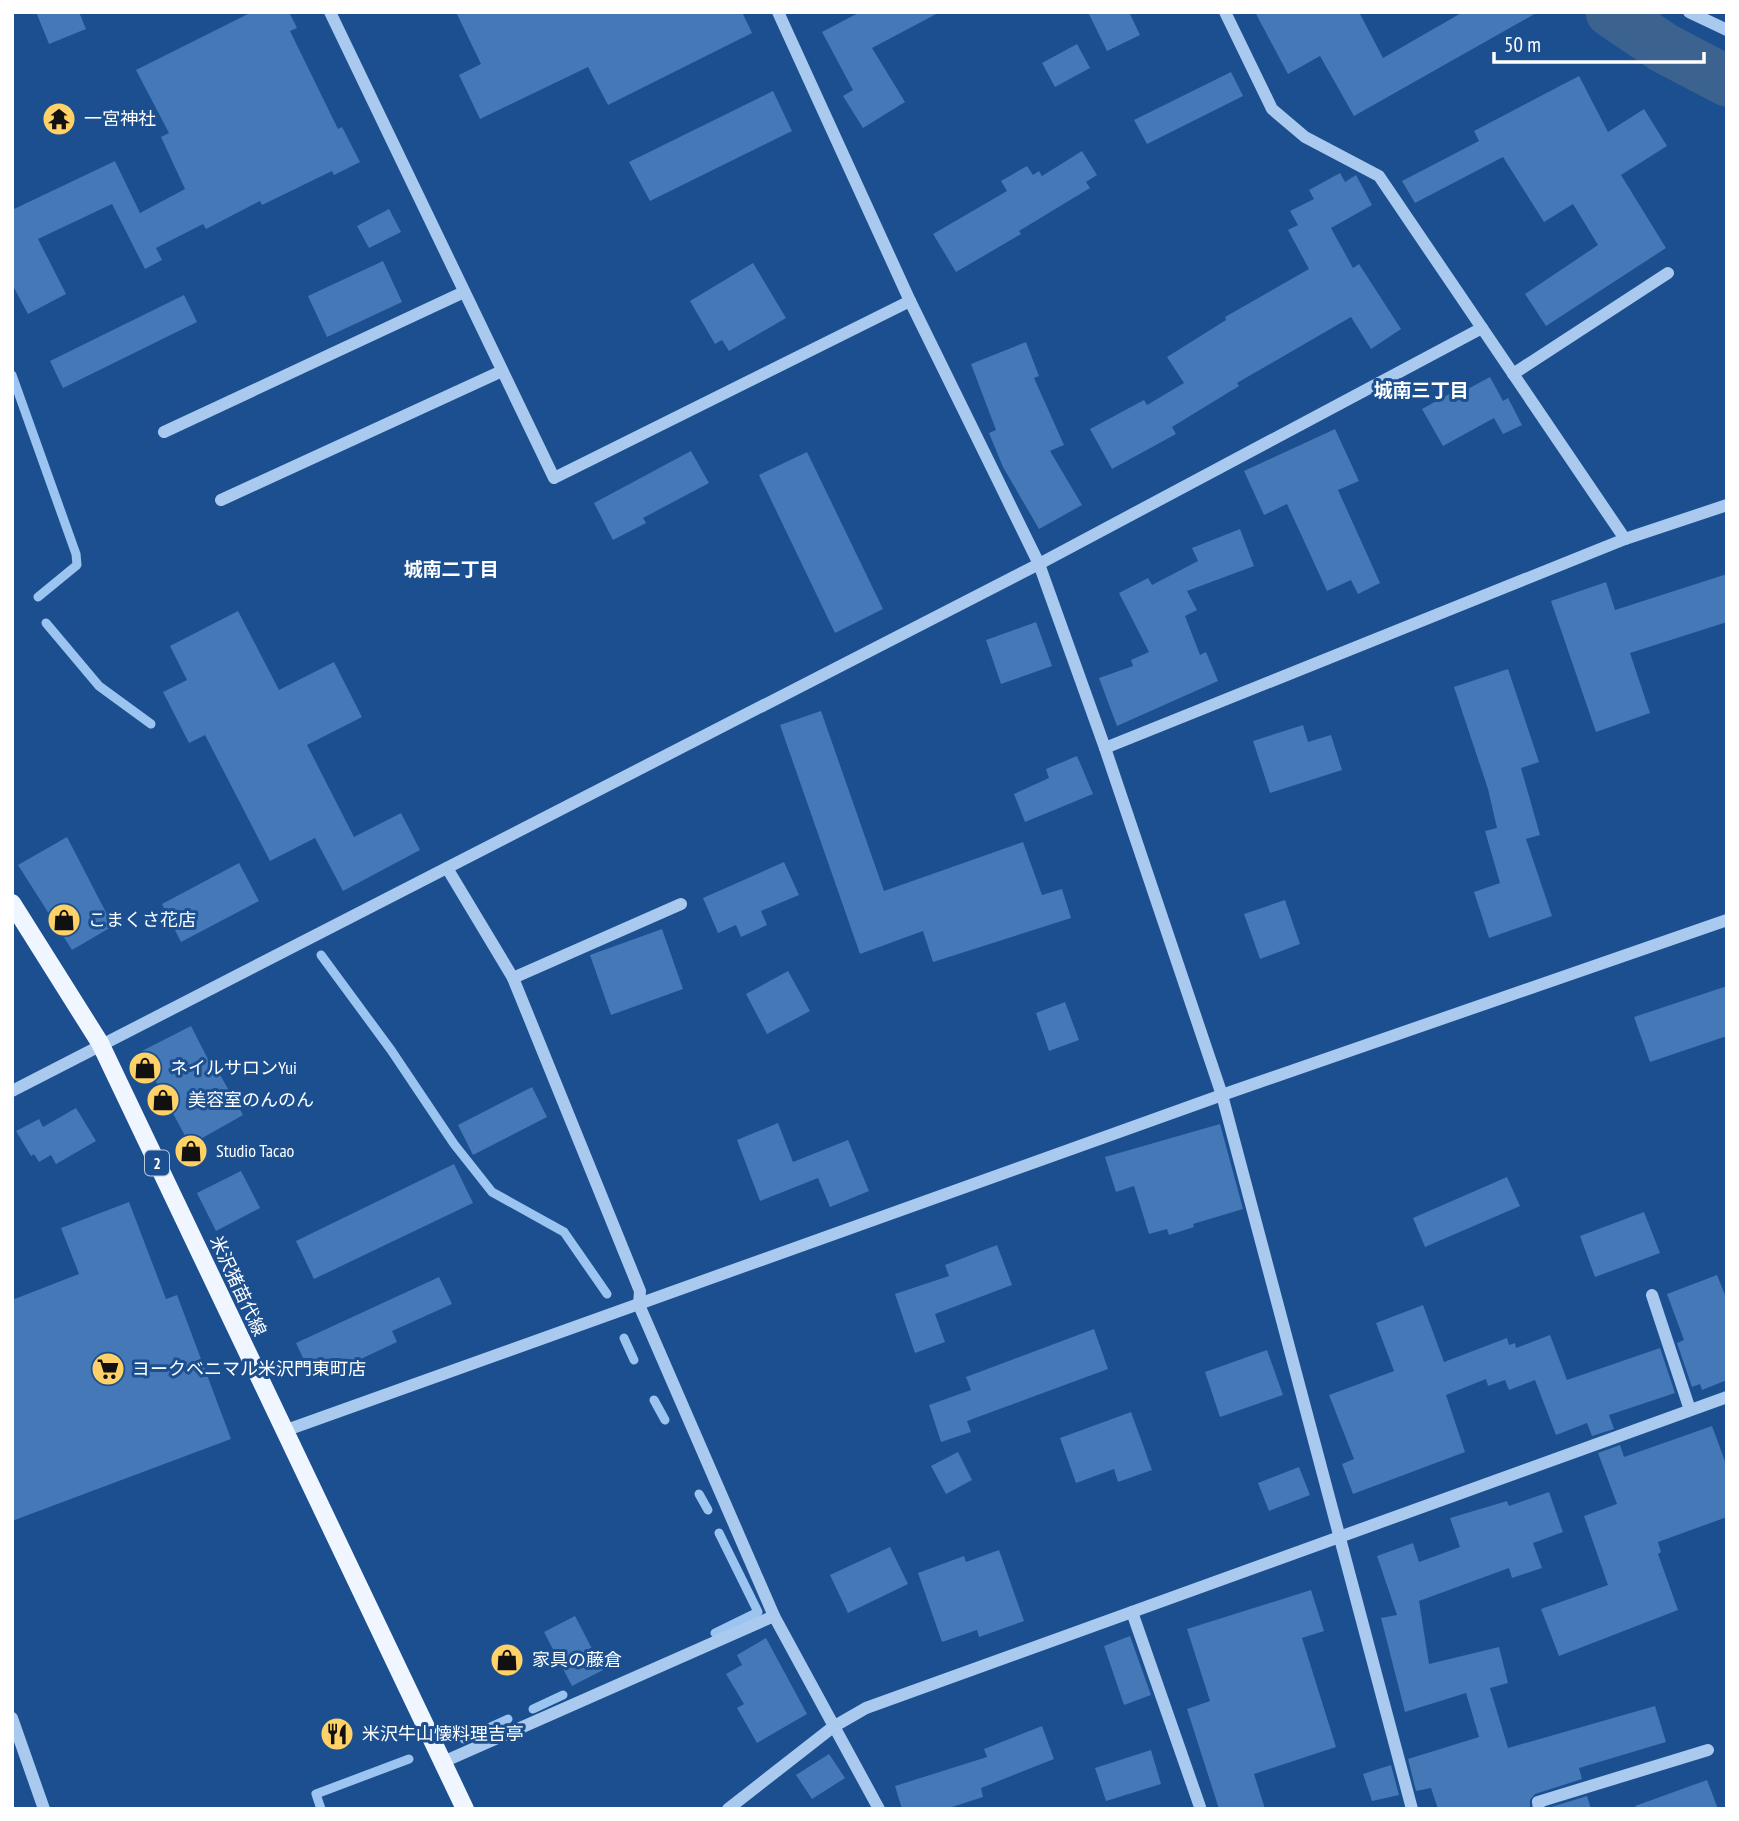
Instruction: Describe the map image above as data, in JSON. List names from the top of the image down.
{
  "streets": {
    "main road": ["2", "米沢猪苗代線"]
  },
  "districts": ["城南三丁目", "城南二丁目"],
  "places": {
    "temple": ["一宮神社"],
    "shop": [
      "こまくさ花店",
      "ネイルサロンYui",
      "美容室のんのん",
      "Studio Tacao",
      "家具の藤倉"
    ],
    "supermarket": ["ヨークベニマル米沢門東町店"],
    "restaurant": ["米沢牛山懐料理吉亭"]
  },
  "scale_bar": "50 m"
}
